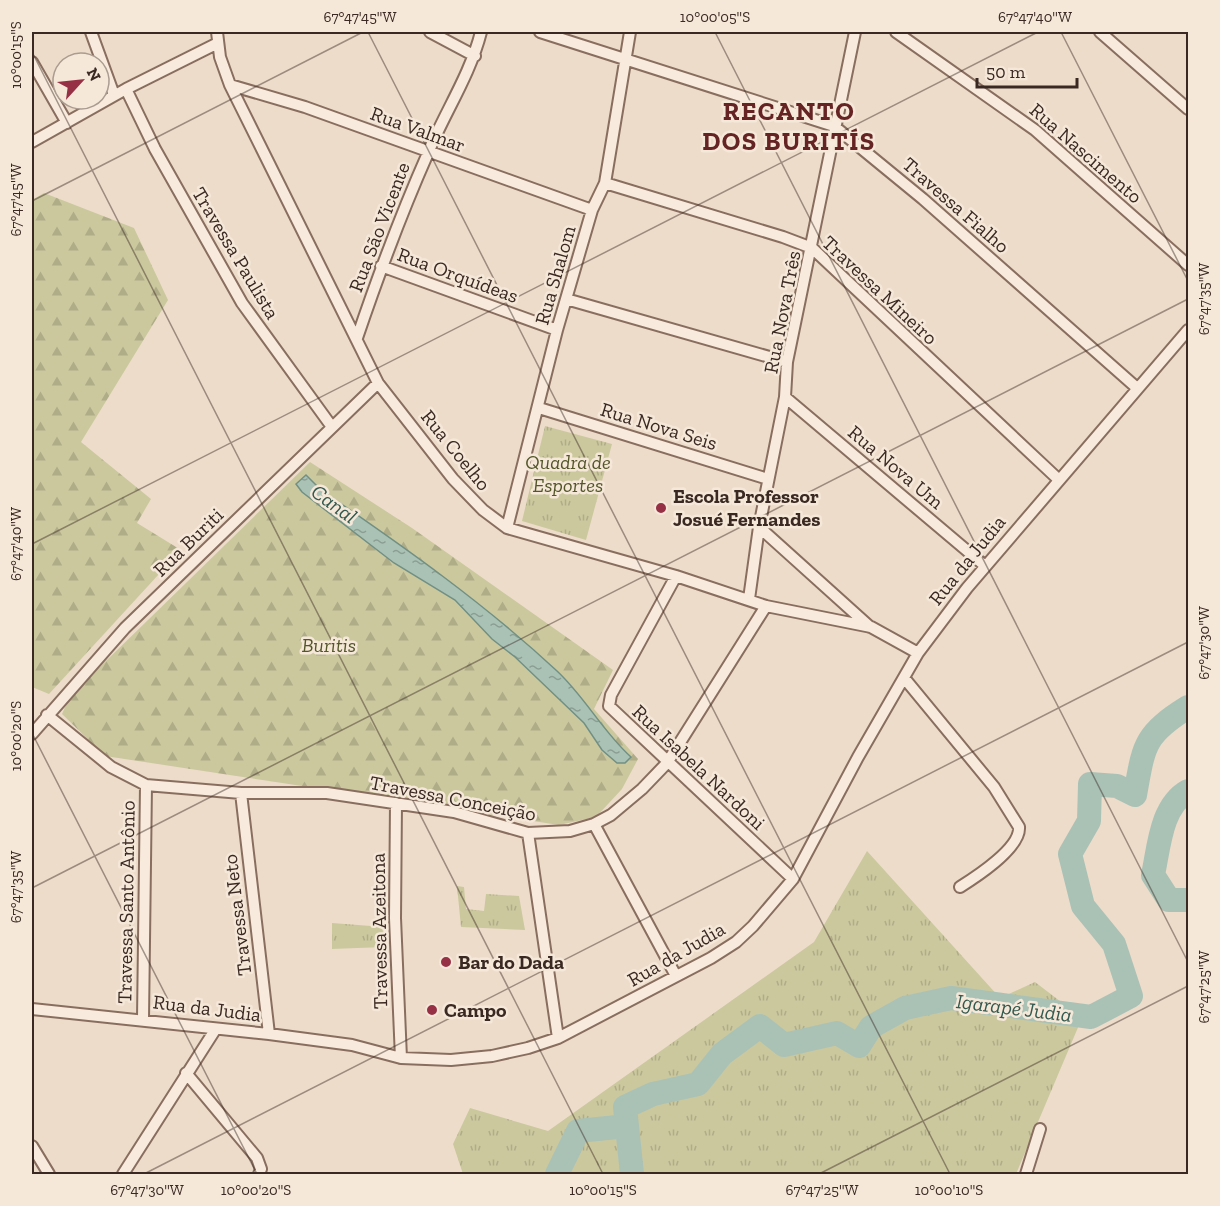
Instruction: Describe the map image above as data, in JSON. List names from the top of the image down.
{
  "streets": {
    "street": [
      "Rua Valmar",
      "Rua Nascimento",
      "Travessa Fialho",
      "Rua São Vicente",
      "Travessa Paulista",
      "Rua Orquídeas",
      "Rua Shalom",
      "Travessa Mineiro",
      "Rua Nova Três",
      "Rua Nova Seis",
      "Rua Coelho",
      "Rua Nova Um",
      "Rua Buriti",
      "Rua da Judia",
      "Rua Isabela Nardoni",
      "Travessa Conceição",
      "Travessa Santo Antônio",
      "Travessa Neto",
      "Travessa Azeitona"
    ]
  },
  "crossings": [
    ["Rua Valmar", "Rua São Vicente"],
    ["Rua Valmar", "Rua Shalom"],
    ["Rua Valmar", "Rua Coelho"],
    ["Travessa Fialho", "Rua Shalom"],
    ["Travessa Fialho", "Rua Nova Três"],
    ["Travessa Fialho", "Rua da Judia"],
    ["Rua São Vicente", "Rua Orquídeas"],
    ["Rua São Vicente", "Rua Coelho"],
    ["Travessa Paulista", "Rua Buriti"],
    ["Rua Orquídeas", "Rua Shalom"],
    ["Rua Shalom", "Travessa Mineiro"],
    ["Rua Shalom", "Rua Nova Seis"],
    ["Rua Shalom", "Rua Coelho"],
    ["Travessa Mineiro", "Rua Nova Três"],
    ["Travessa Mineiro", "Rua da Judia"],
    ["Rua Nova Três", "Rua Nova Seis"],
    ["Rua Nova Três", "Rua Coelho"],
    ["Rua Nova Três", "Rua Nova Um"],
    ["Rua Coelho", "Rua Buriti"],
    ["Rua Coelho", "Rua da Judia"],
    ["Rua Coelho", "Rua Isabela Nardoni"],
    ["Rua Coelho", "Travessa Conceição"],
    ["Rua Nova Um", "Rua da Judia"],
    ["Rua Buriti", "Travessa Conceição"],
    ["Rua da Judia", "Rua Isabela Nardoni"],
    ["Rua da Judia", "Travessa Santo Antônio"],
    ["Rua da Judia", "Travessa Neto"],
    ["Rua da Judia", "Travessa Azeitona"],
    ["Rua Isabela Nardoni", "Travessa Conceição"],
    ["Travessa Conceição", "Travessa Santo Antônio"],
    ["Travessa Conceição", "Travessa Neto"],
    ["Travessa Conceição", "Travessa Azeitona"]
  ],
  "districts": ["RECANTO DOS BURITÍS"],
  "water": ["Canal", "Igarapé Judia"],
  "parks": ["Quadra de Esportes", "Buritis"],
  "places": ["Escola Professor Josué Fernandes", "Bar do Dada", "Campo"],
  "scale_bar": "50 m",
  "north": "top right",
  "coordinates": [
    "67°47'45\"W",
    "10°00'05\"S",
    "67°47'40\"W",
    "10°00'15\"S",
    "67°47'35\"W",
    "67°47'30\"W",
    "10°00'20\"S",
    "67°47'25\"W",
    "10°00'10\"S"
  ]
}
